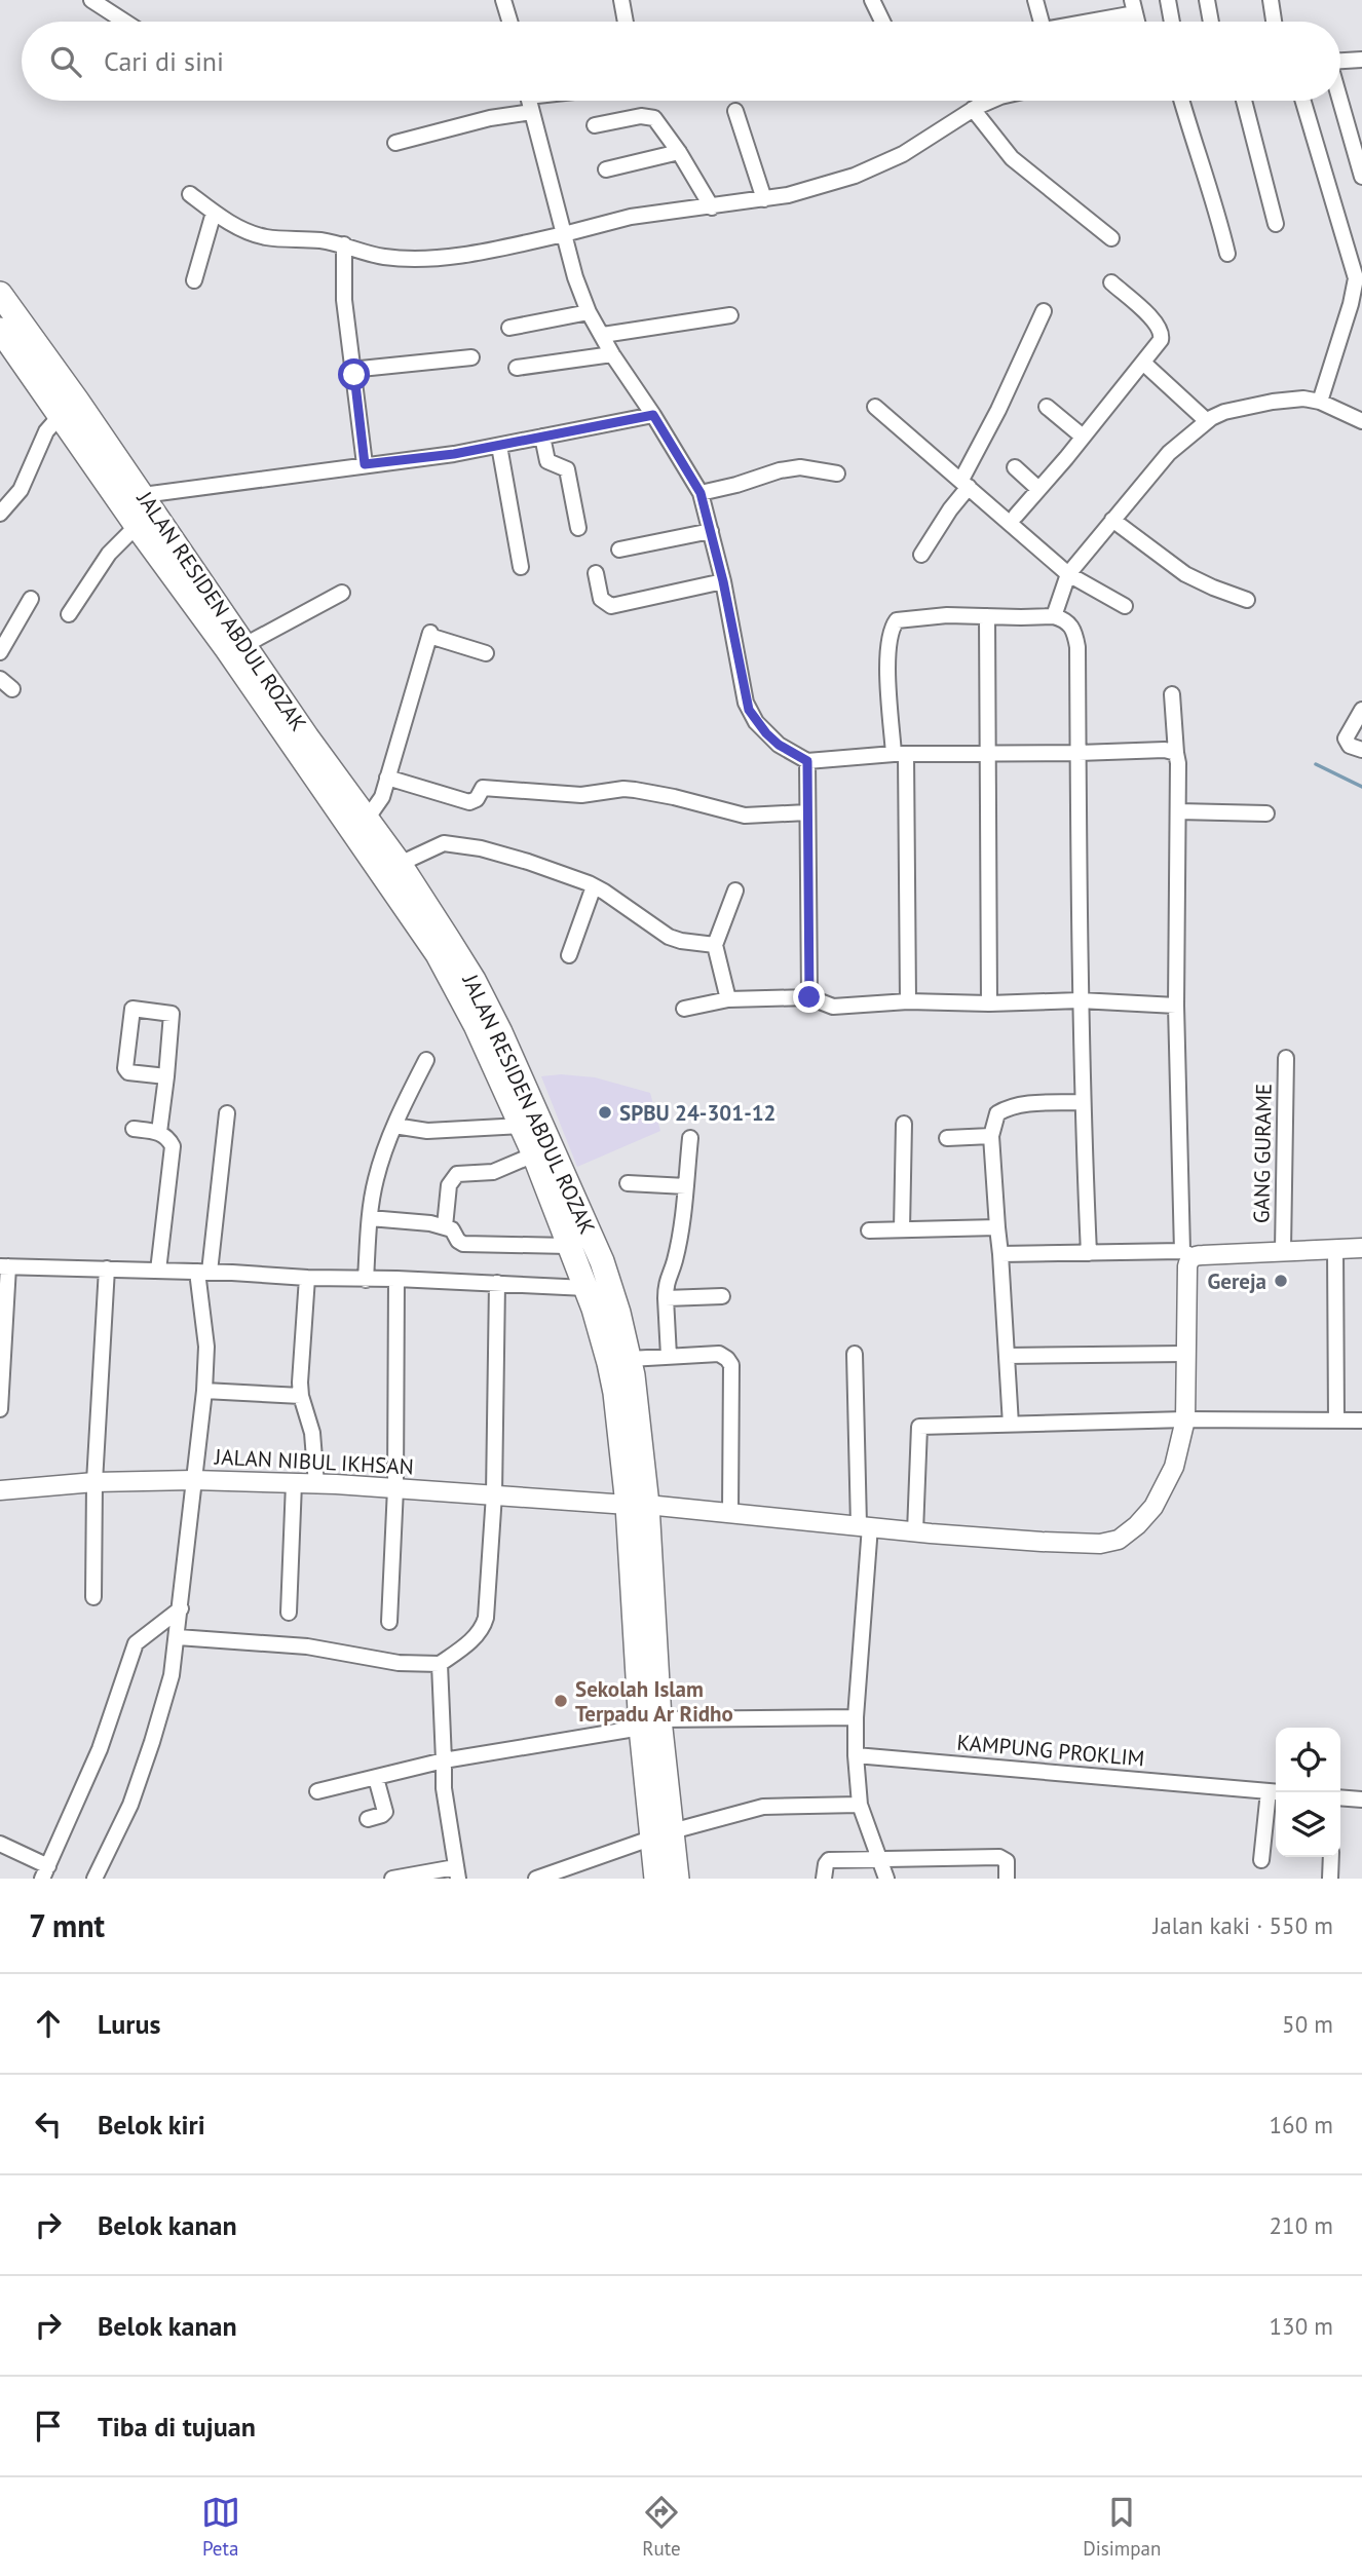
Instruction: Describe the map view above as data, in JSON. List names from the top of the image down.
{
  "streets": {
    "highway": ["JALAN RESIDEN ABDUL ROZAK"],
    "street": ["GANG GURAME", "JALAN NIBUL IKHSAN", "KAMPUNG PROKLIM"]
  },
  "crossings": [
    ["JALAN RESIDEN ABDUL ROZAK", "JALAN NIBUL IKHSAN"]
  ],
  "places": ["SPBU 24-301-12", "Gereja", "Sekolah Islam Terpadu Ar Ridho"],
  "page": {
    "search": "Cari di sini",
    "heading": ["7 mnt", "Jalan kaki · 550 m"],
    "list": [
      ["Lurus", "50 m"],
      ["Belok kiri", "160 m"],
      ["Belok kanan", "210 m"],
      ["Belok kanan", "130 m"],
      "Tiba di tujuan"
    ],
    "nav": ["Peta", "Rute", "Disimpan"]
  }
}
